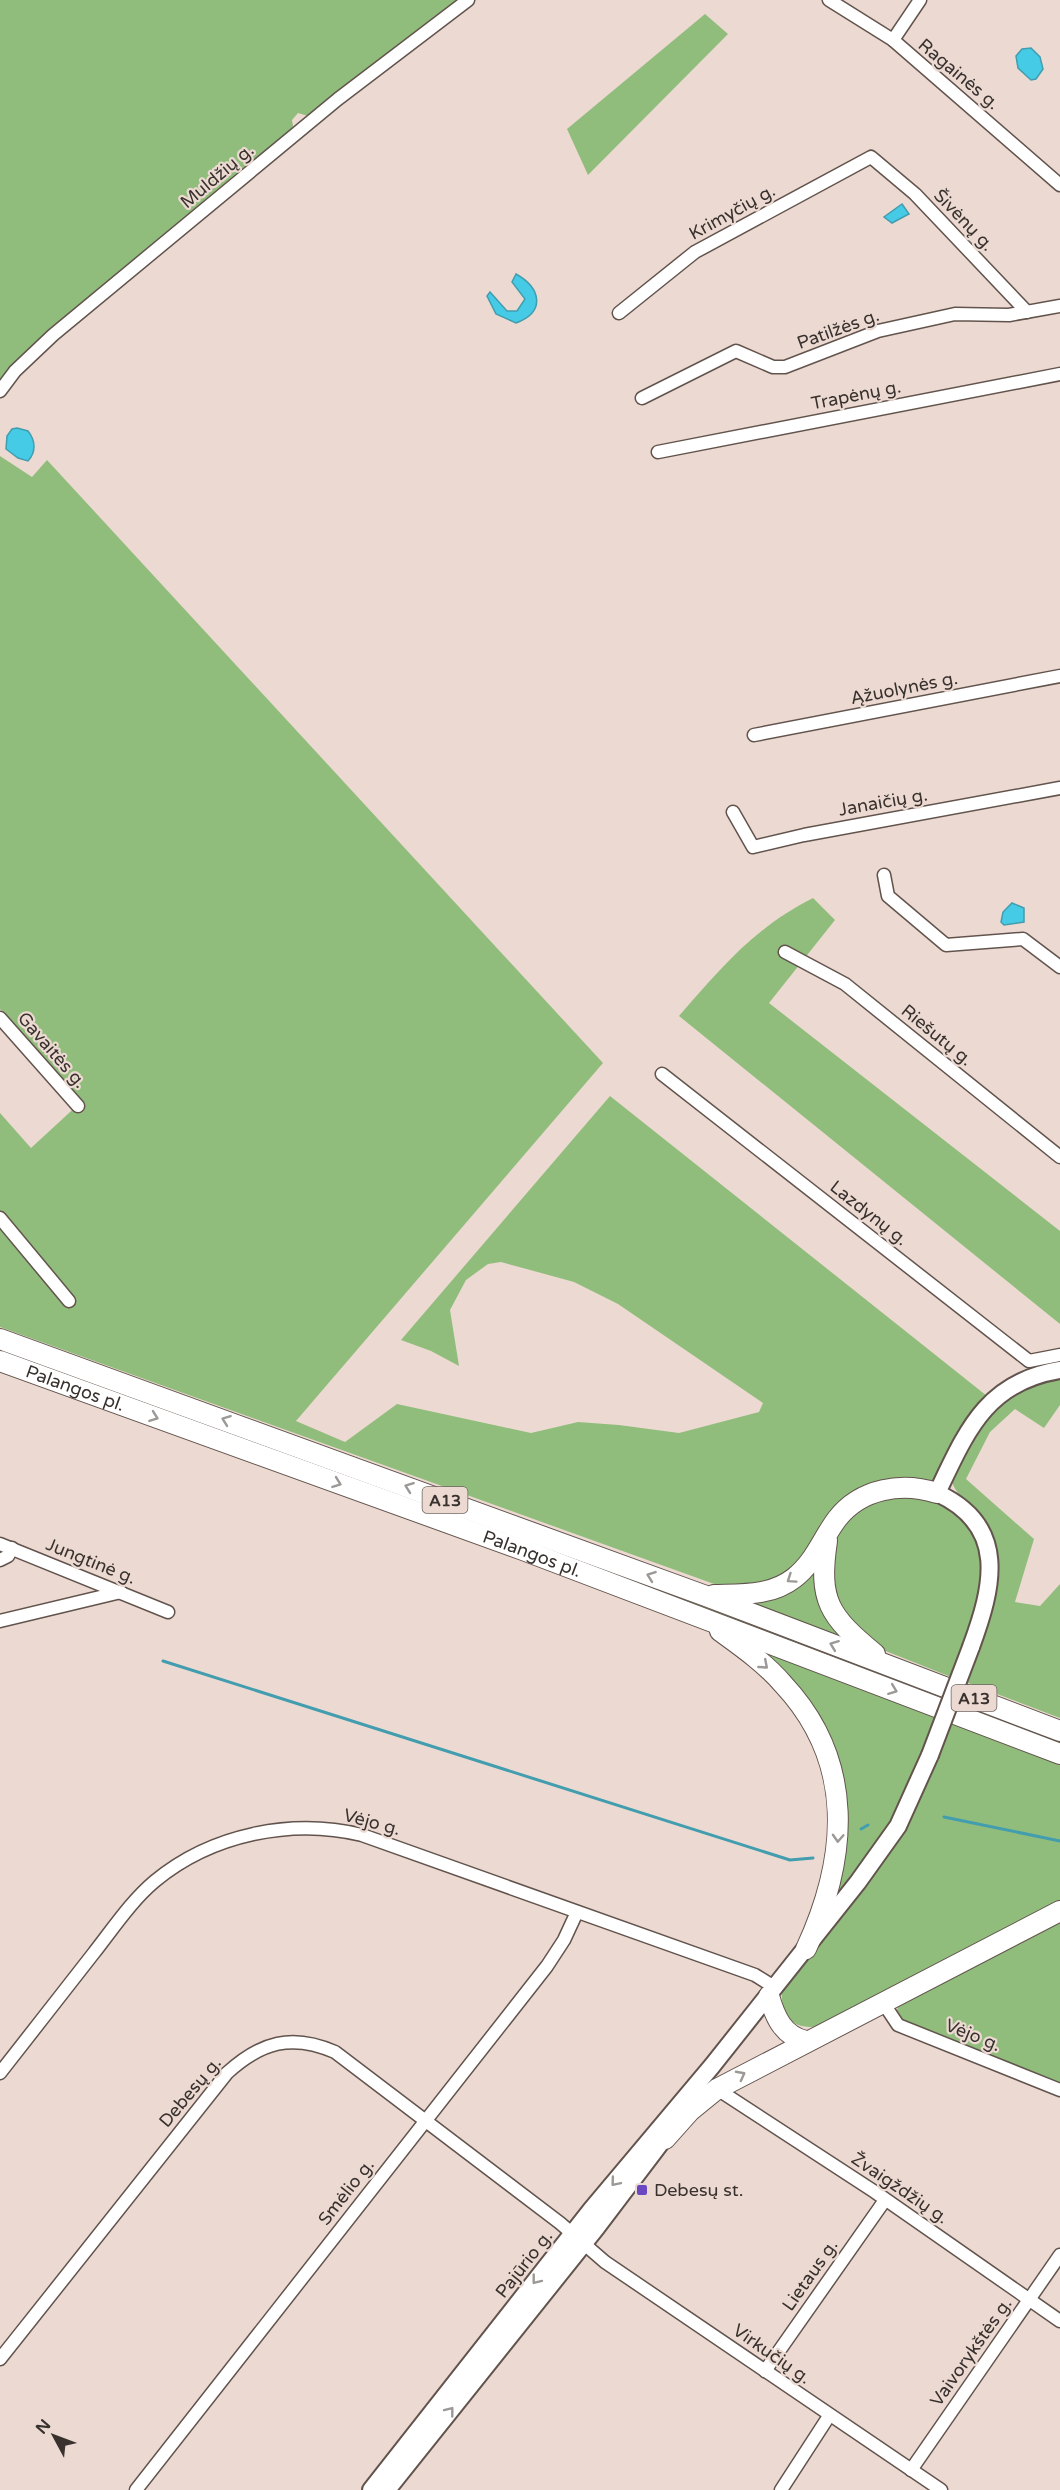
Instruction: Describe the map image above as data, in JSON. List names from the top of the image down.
{
  "streets": {
    "highway": ["Palangos pl.", "A13"],
    "main road": ["Pajūrio g."],
    "street": [
      "Ragainės g.",
      "Muldžių g.",
      "Krimyčių g.",
      "Šivėnų g.",
      "Patilžės g.",
      "Trapėnų g.",
      "Ąžuolynės g.",
      "Janaičių g.",
      "Riešutų g.",
      "Gavaitės g.",
      "Lazdynų g.",
      "Jungtinė g.",
      "Vėjo g.",
      "Debesų g.",
      "Žvaigždžių g.",
      "Smėlio g.",
      "Lietaus g.",
      "Vaivorykštės g.",
      "Virkučių g."
    ]
  },
  "crossings": [
    ["Krimyčių g.", "Šivėnų g."],
    ["Šivėnų g.", "Patilžės g."],
    ["Vėjo g.", "Smėlio g."],
    ["Vėjo g.", "Pajūrio g."],
    ["Debesų g.", "Smėlio g."],
    ["Debesų g.", "Pajūrio g."],
    ["Debesų g.", "Virkučių g."],
    ["Žvaigždžių g.", "Lietaus g."],
    ["Žvaigždžių g.", "Vaivorykštės g."],
    ["Pajūrio g.", "Virkučių g."],
    ["Lietaus g.", "Virkučių g."],
    ["Vaivorykštės g.", "Virkučių g."]
  ],
  "places": {
    "transit": ["Debesų st."]
  },
  "north": "top left"
}
